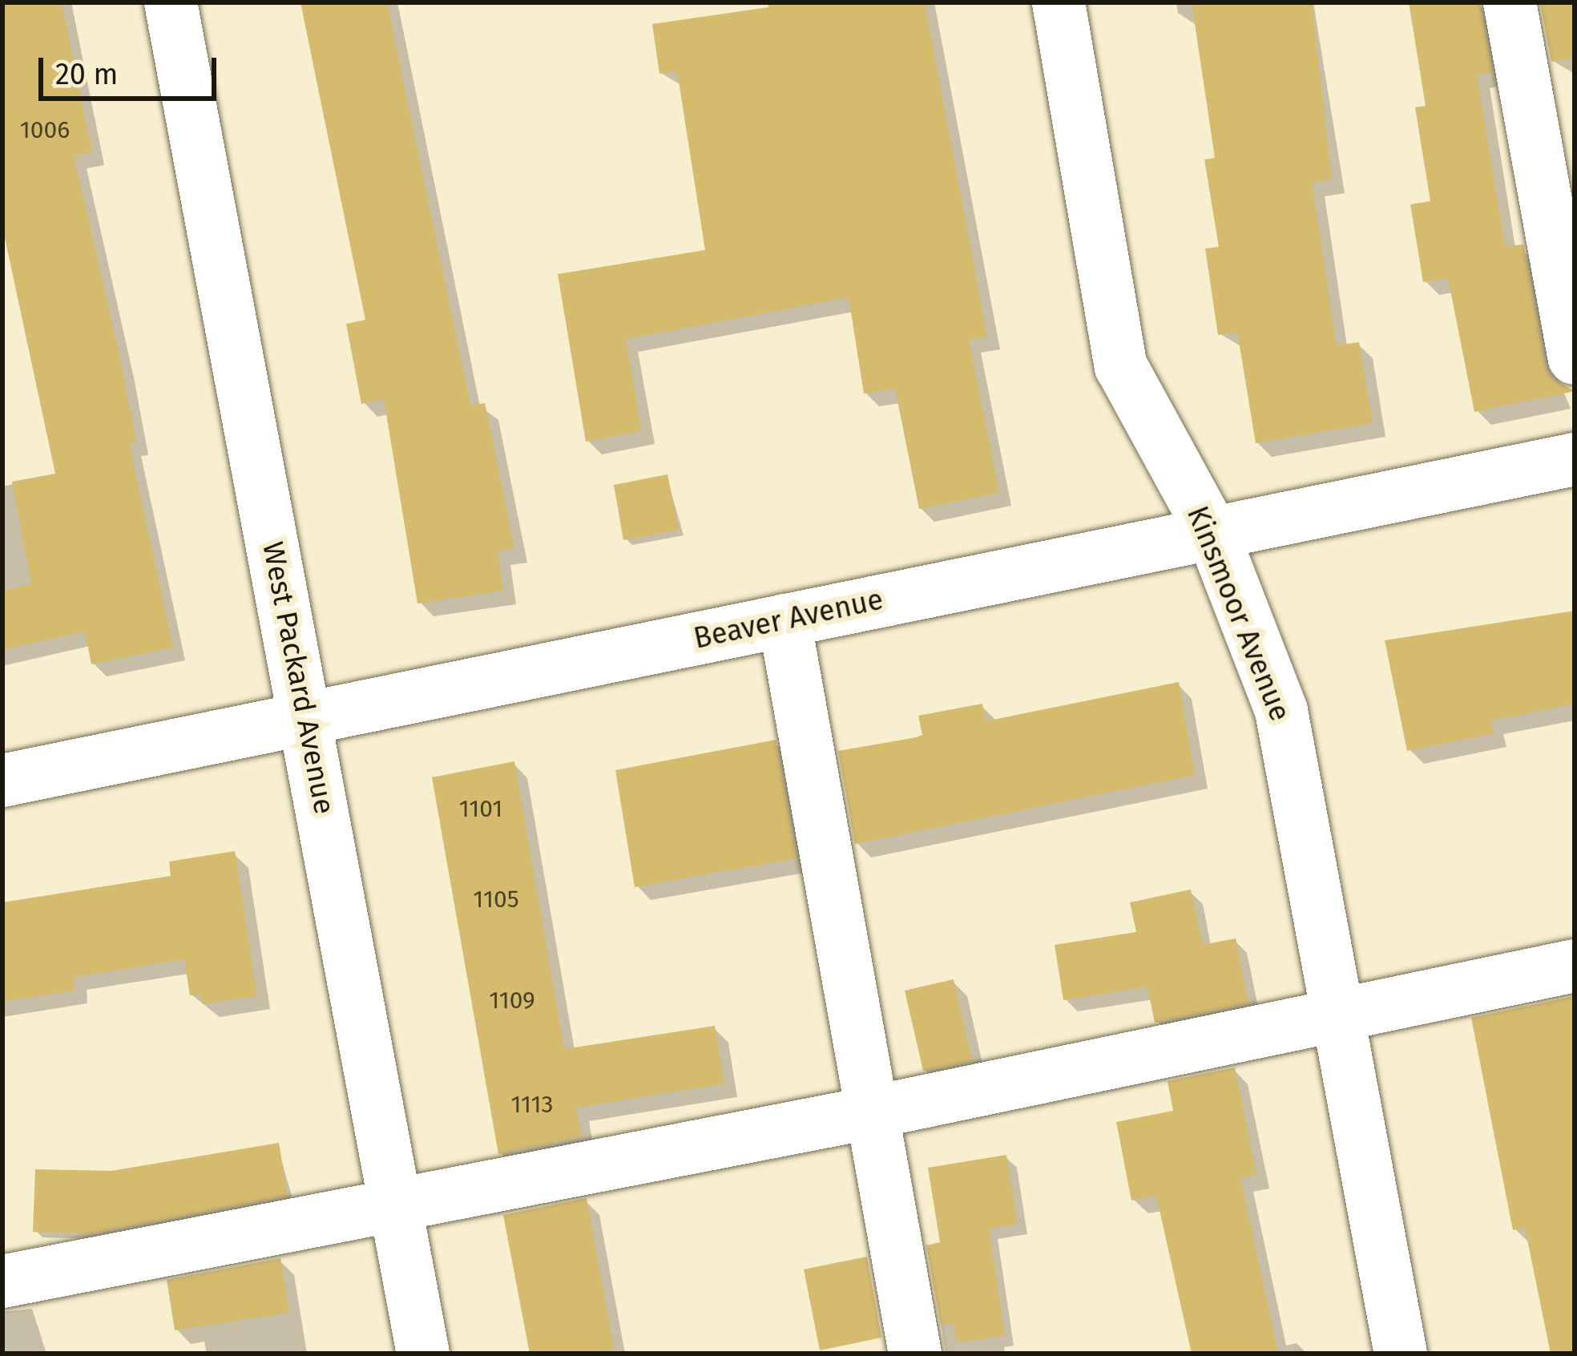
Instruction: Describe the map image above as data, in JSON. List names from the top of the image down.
{
  "streets": {
    "street": ["Kinsmoor Avenue", "Beaver Avenue", "West Packard Avenue"]
  },
  "crossings": [
    ["Kinsmoor Avenue", "Beaver Avenue"],
    ["Beaver Avenue", "West Packard Avenue"]
  ],
  "house_numbers": [
    "1006",
    "1101",
    "1105",
    "1109",
    "1113"
  ],
  "scale_bar": "20 m"
}
